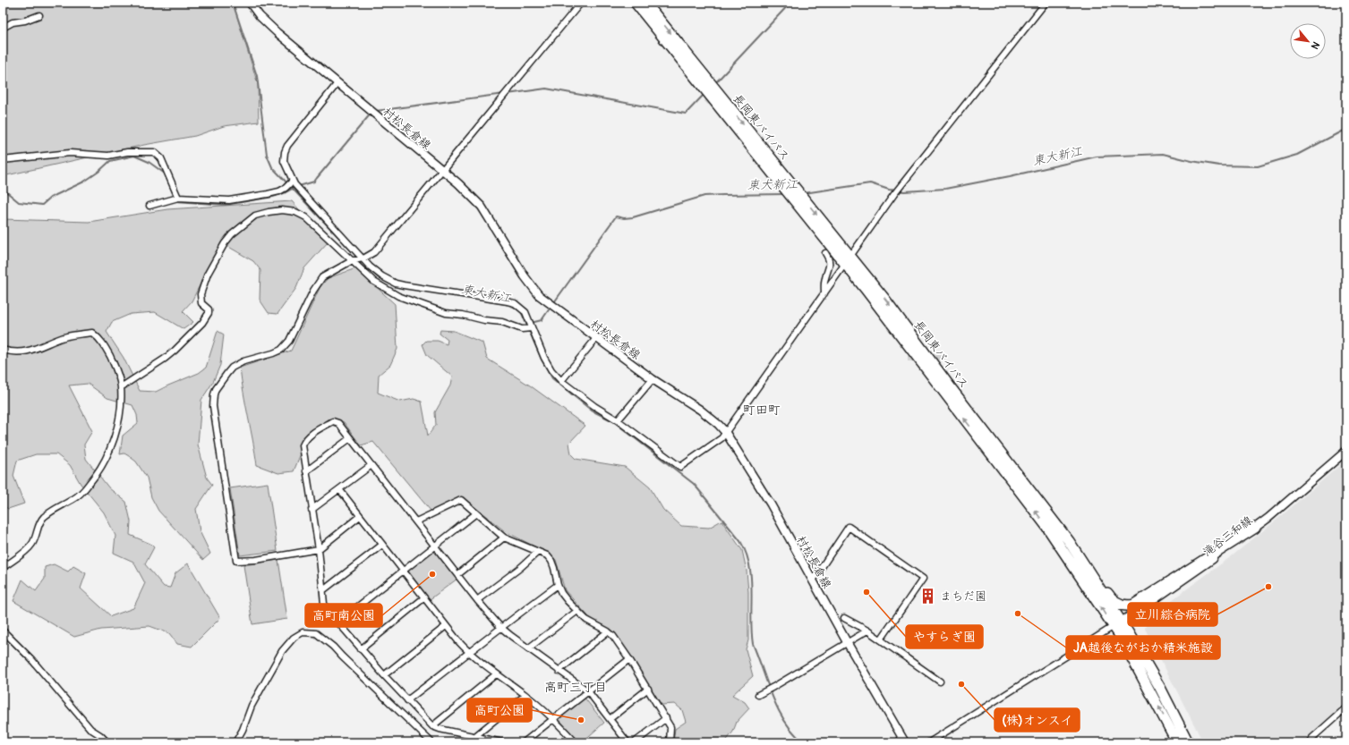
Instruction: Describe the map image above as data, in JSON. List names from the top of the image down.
{
  "streets": {
    "highway": ["長岡東バイパス"],
    "main road": ["村松長倉線", "滝谷三和線"]
  },
  "crossings": [
    ["長岡東バイパス", "滝谷三和線"]
  ],
  "districts": ["町田町", "高町三丁目"],
  "water": ["東大新江"],
  "places": {
    "other": [
      "高町南公園",
      "立川綜合病院",
      "やすらぎ園",
      "JA越後ながおか精米施設",
      "(株)オンスイ",
      "高町公園"
    ],
    "building": ["まちだ園"]
  },
  "north": "bottom right"
}
